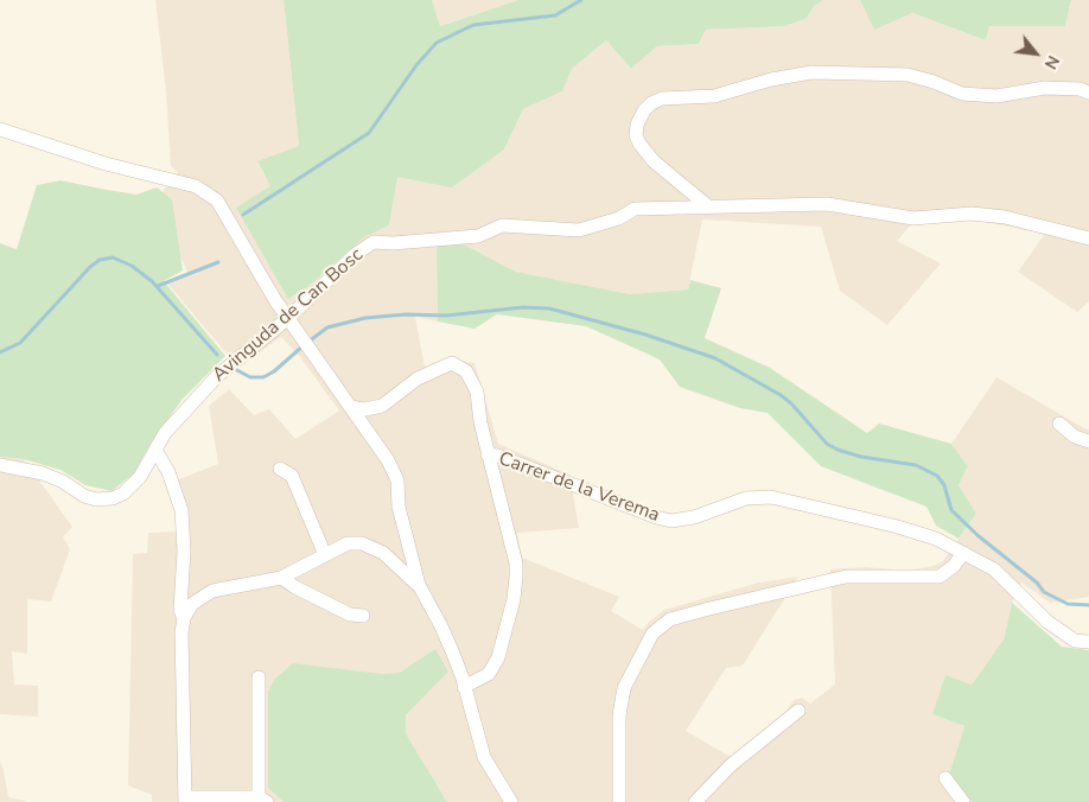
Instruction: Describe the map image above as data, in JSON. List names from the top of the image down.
{
  "streets": {
    "street": ["Avinguda de Can Bosc", "Carrer de la Verema"]
  },
  "north": "bottom right"
}
